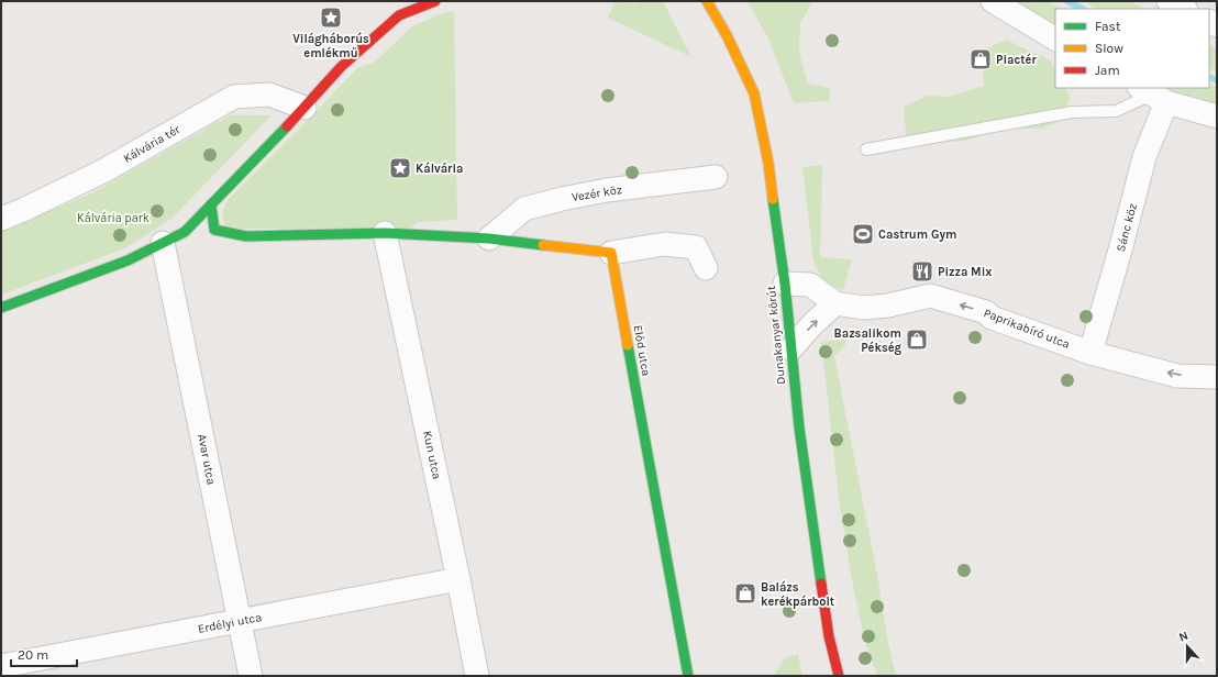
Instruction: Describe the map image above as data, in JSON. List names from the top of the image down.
{
  "streets": {
    "street": [
      "Kálvária tér",
      "Vezér köz",
      "Sánc köz",
      "Paprikabíró utca",
      "Dunakanyar körút",
      "Előd utca",
      "Kun utca",
      "Avar utca",
      "Erdélyi utca"
    ]
  },
  "crossings": [
    ["Sánc köz", "Paprikabíró utca"],
    ["Paprikabíró utca", "Dunakanyar körút"],
    ["Kun utca", "Erdélyi utca"],
    ["Avar utca", "Erdélyi utca"]
  ],
  "one_way": ["Paprikabíró utca"],
  "parks": ["Kálvária park"],
  "places": {
    "place": ["Világháborús emlékmű", "Kálvária"],
    "shop": ["Piactér", "Bazsalikom Pékség", "Balázs kerékpárbolt"],
    "sports": ["Castrum Gym"],
    "restaurant": ["Pizza Mix"]
  },
  "legend": ["Fast", "Slow", "Jam"],
  "scale_bar": "20 m",
  "north": "top"
}
